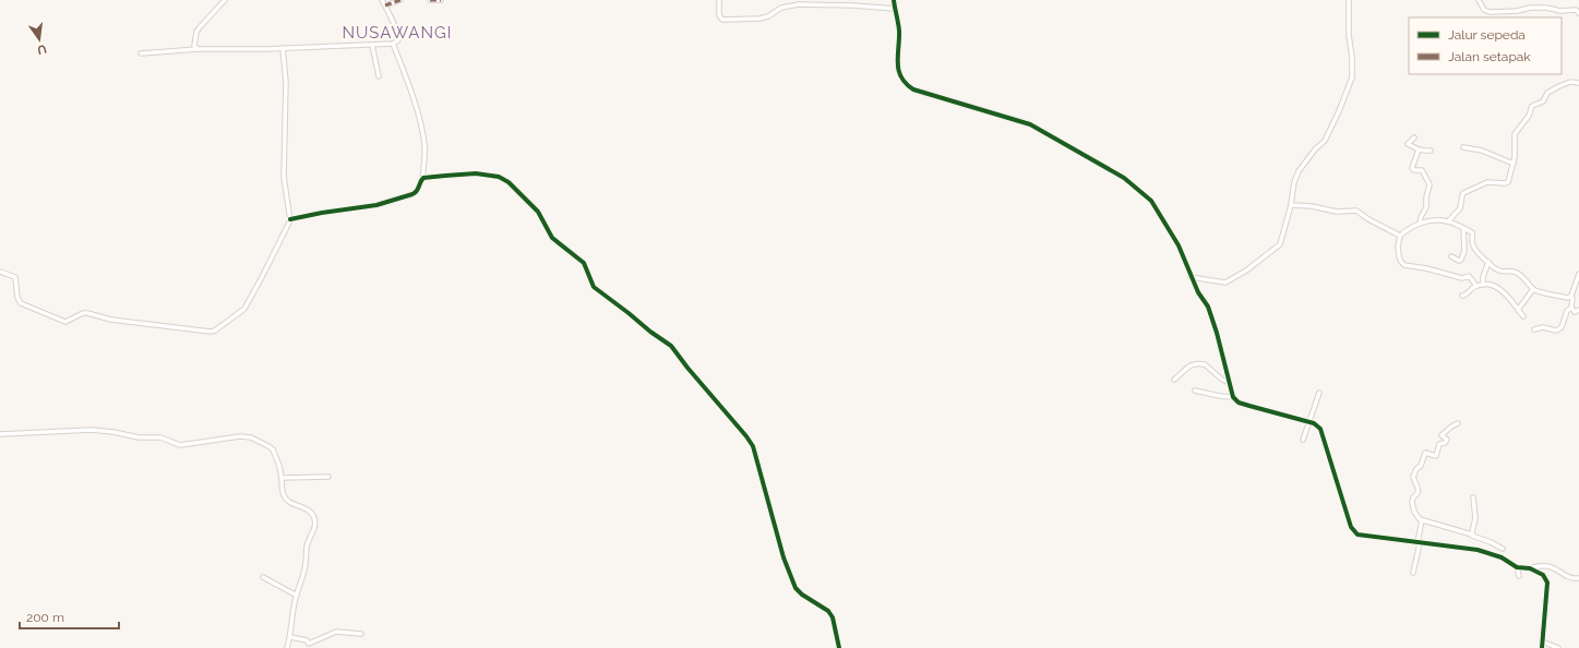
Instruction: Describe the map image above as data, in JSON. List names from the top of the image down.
{
  "districts": ["NUSAWANGI"],
  "legend": ["Jalur sepeda", "Jalan setapak"],
  "scale_bar": "200 m",
  "north": "bottom"
}
